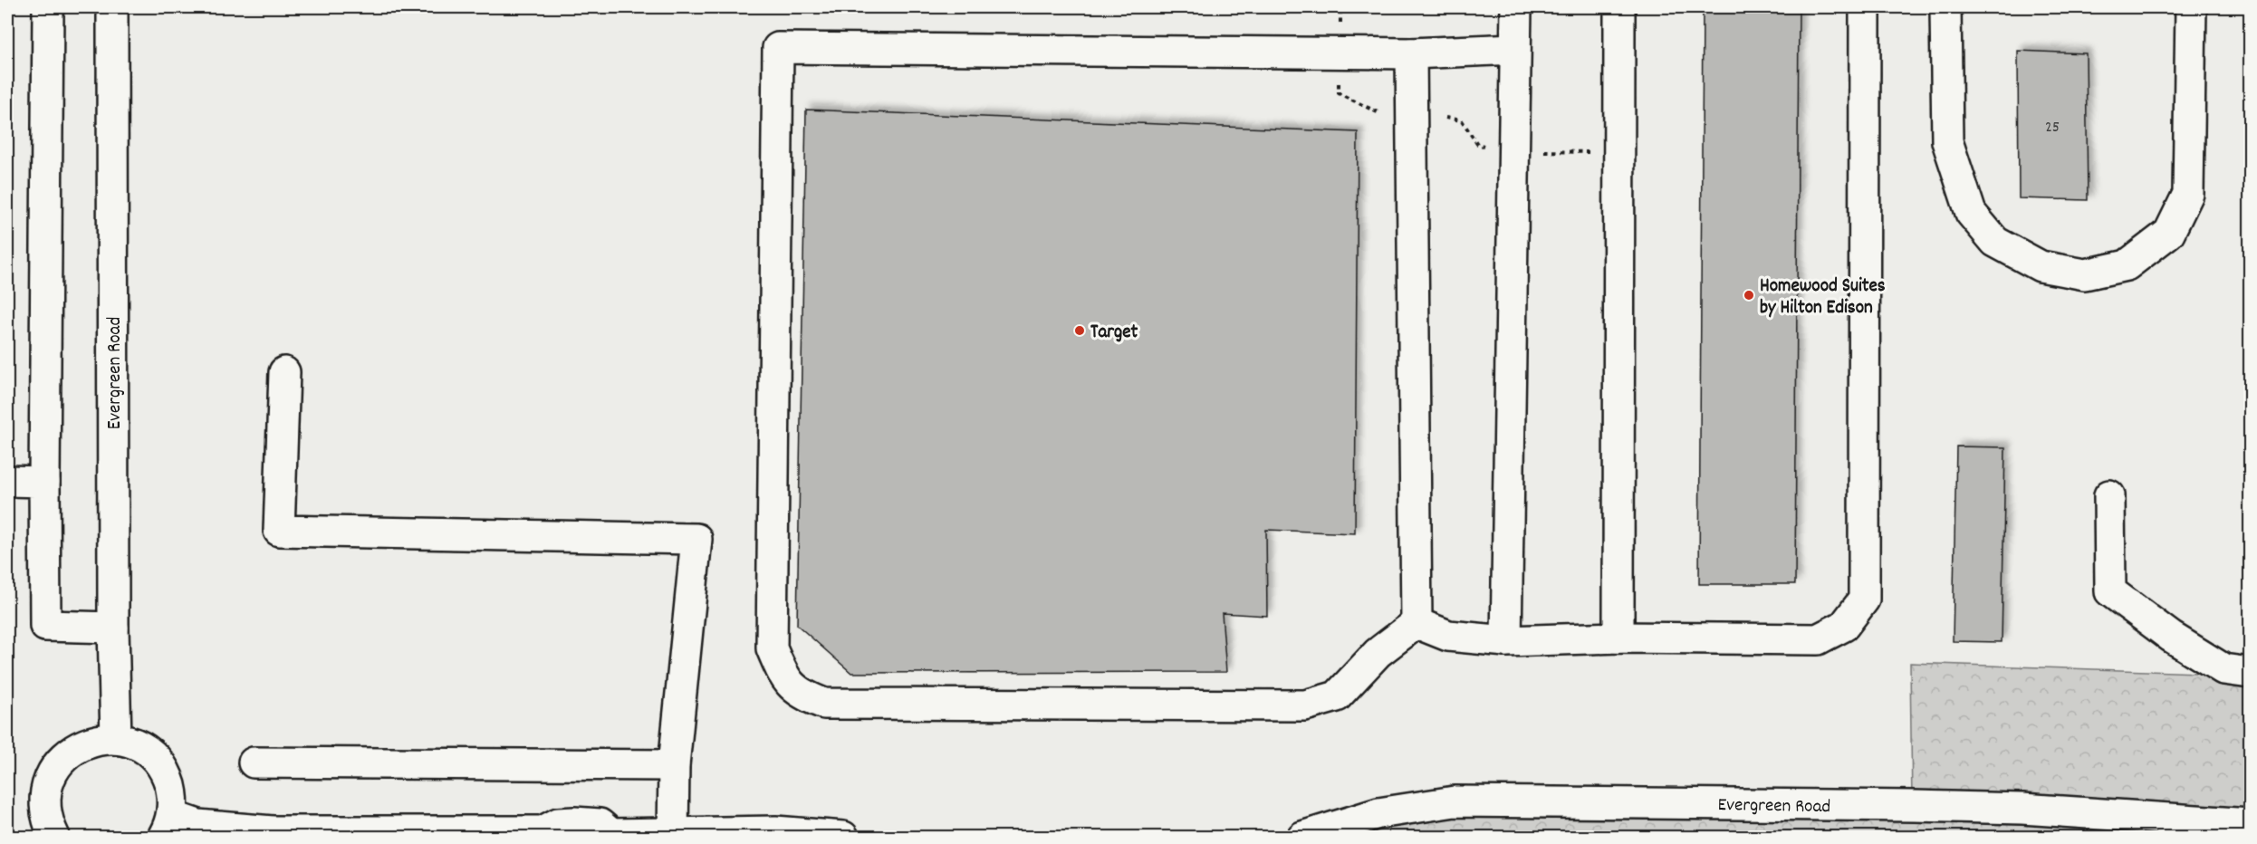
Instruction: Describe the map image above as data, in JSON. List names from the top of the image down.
{
  "streets": {
    "street": ["Evergreen Road"]
  },
  "places": ["Homewood Suites by Hilton Edison", "Target"],
  "house_numbers": ["25"]
}
